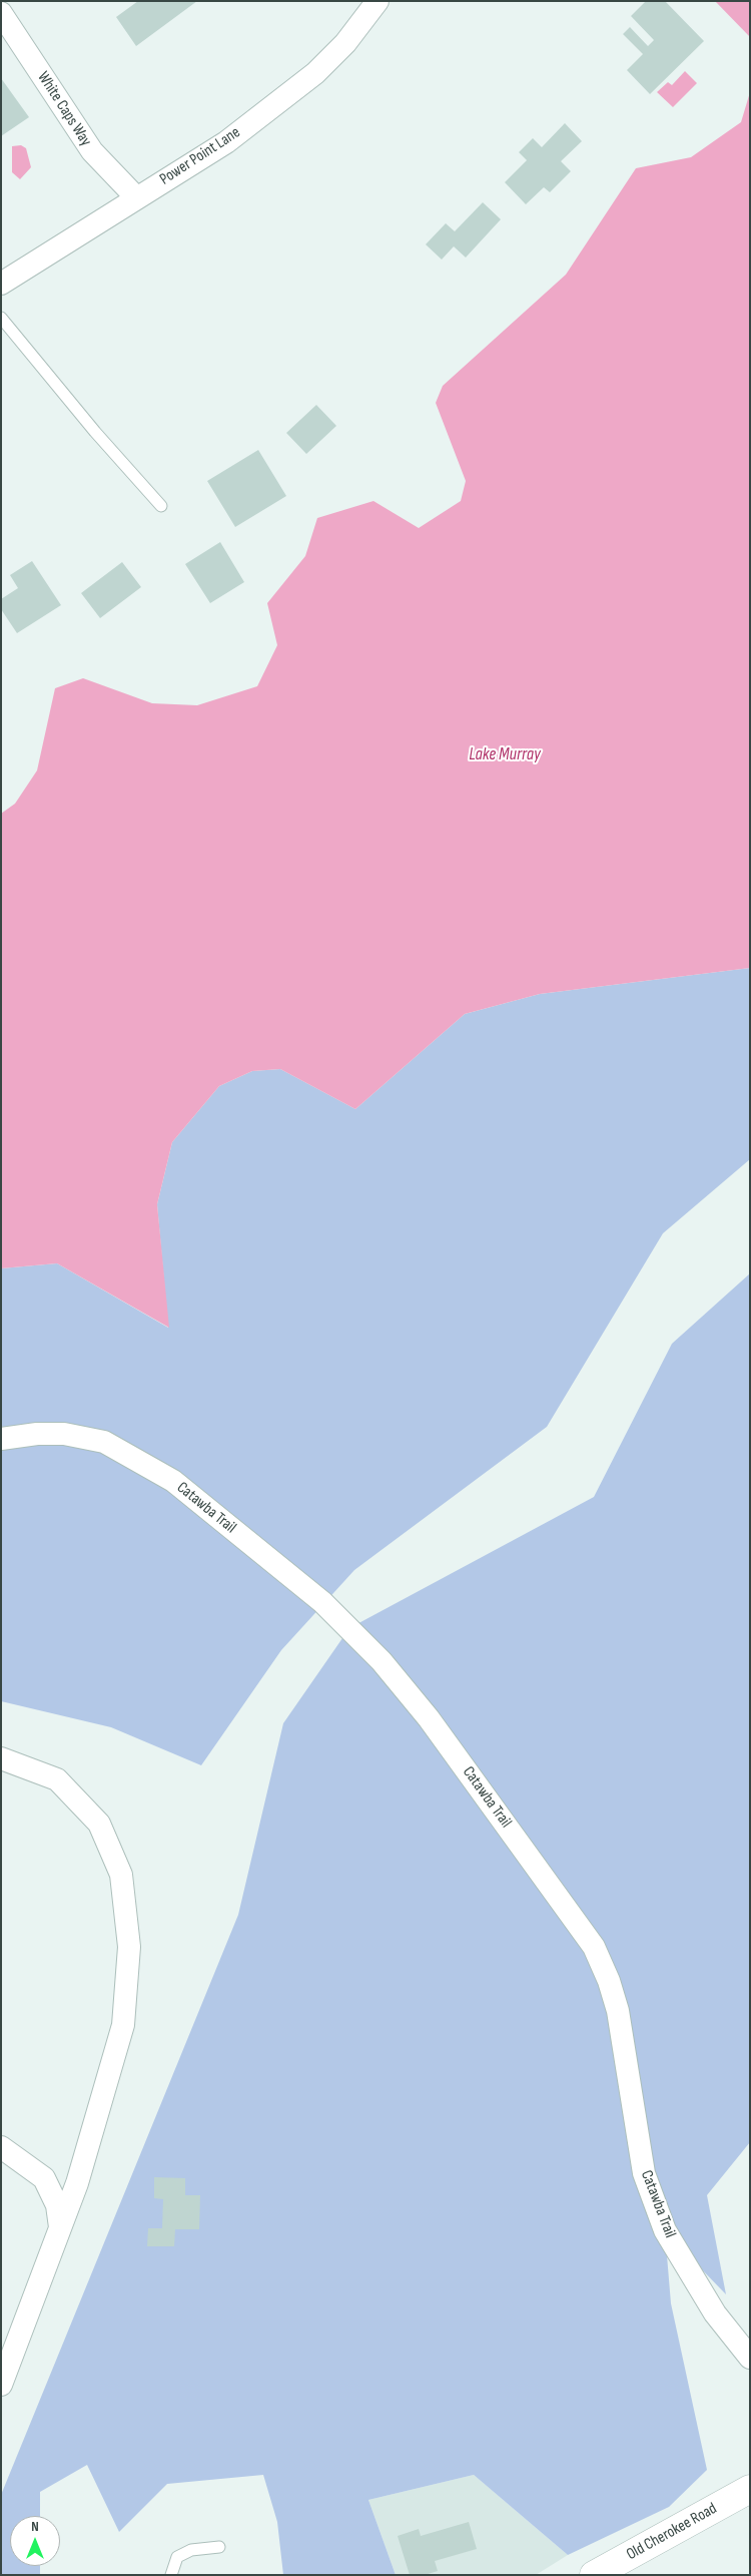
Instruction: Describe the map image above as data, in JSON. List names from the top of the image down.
{
  "streets": {
    "street": [
      "White Caps Way",
      "Power Point Lane",
      "Catawba Trail",
      "Old Cherokee Road"
    ]
  },
  "crossings": [
    ["White Caps Way", "Power Point Lane"]
  ],
  "water": ["Lake Murray"],
  "north": "top"
}
